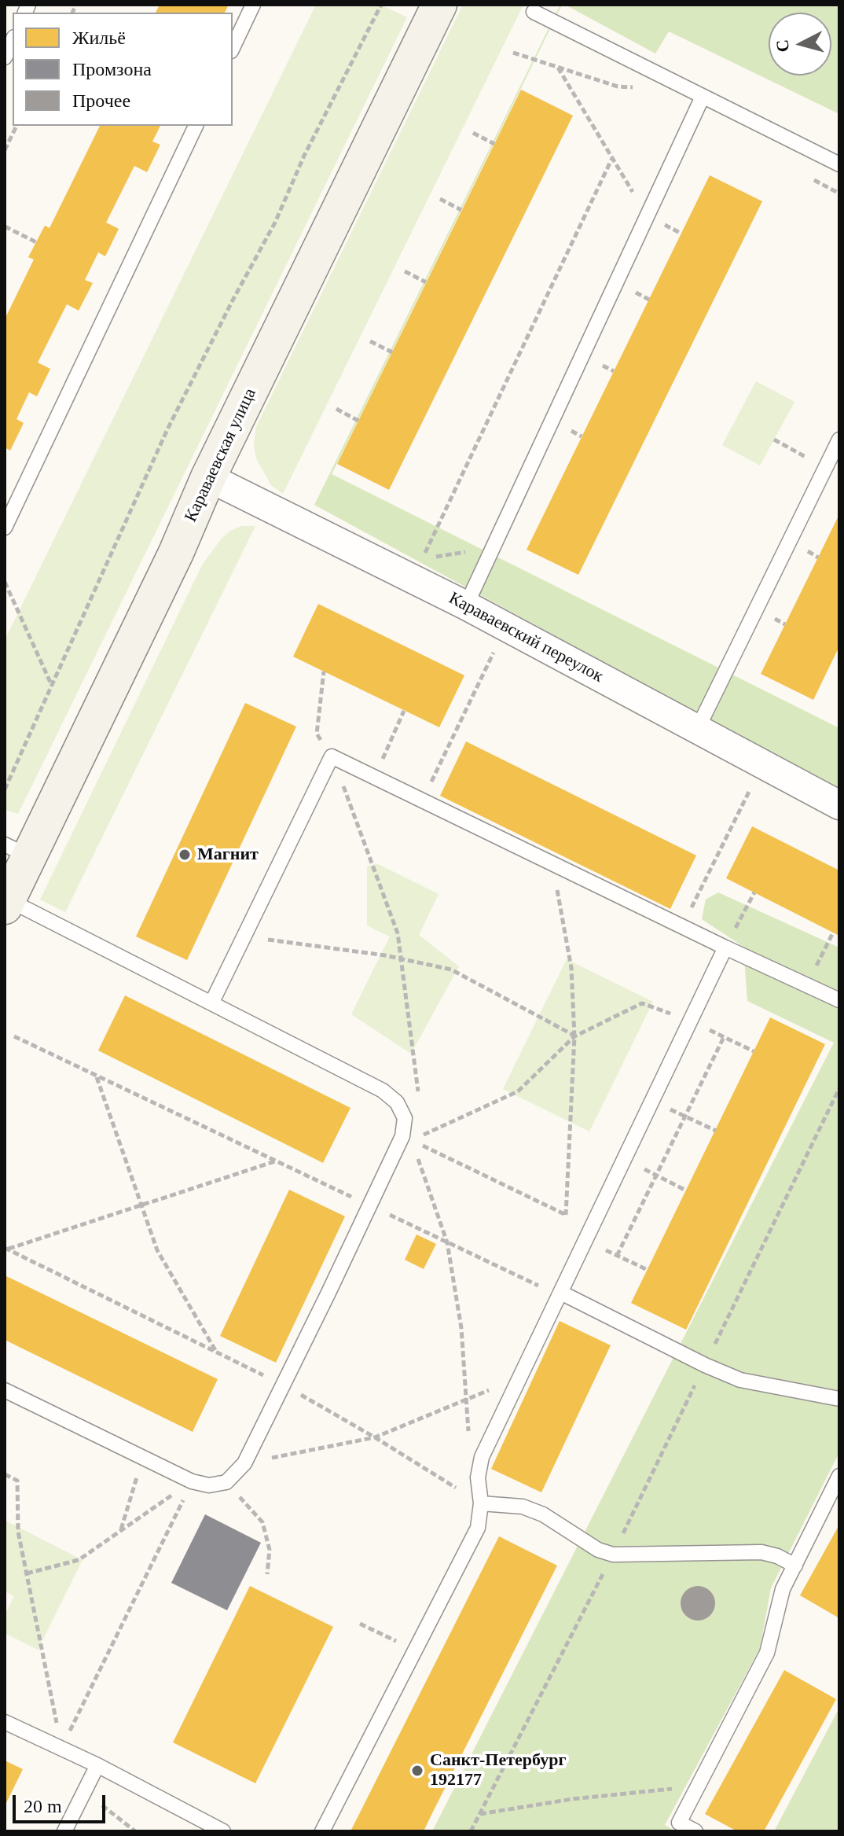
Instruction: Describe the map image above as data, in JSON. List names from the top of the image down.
{
  "streets": {
    "street": ["Караваевская улица", "Караваевский переулок"]
  },
  "crossings": [
    ["Караваевская улица", "Караваевский переулок"]
  ],
  "places": ["Магнит", "Санкт-Петербург 192177"],
  "legend": ["Жильё", "Промзона", "Прочее"],
  "scale_bar": "20 m",
  "north": "left"
}
